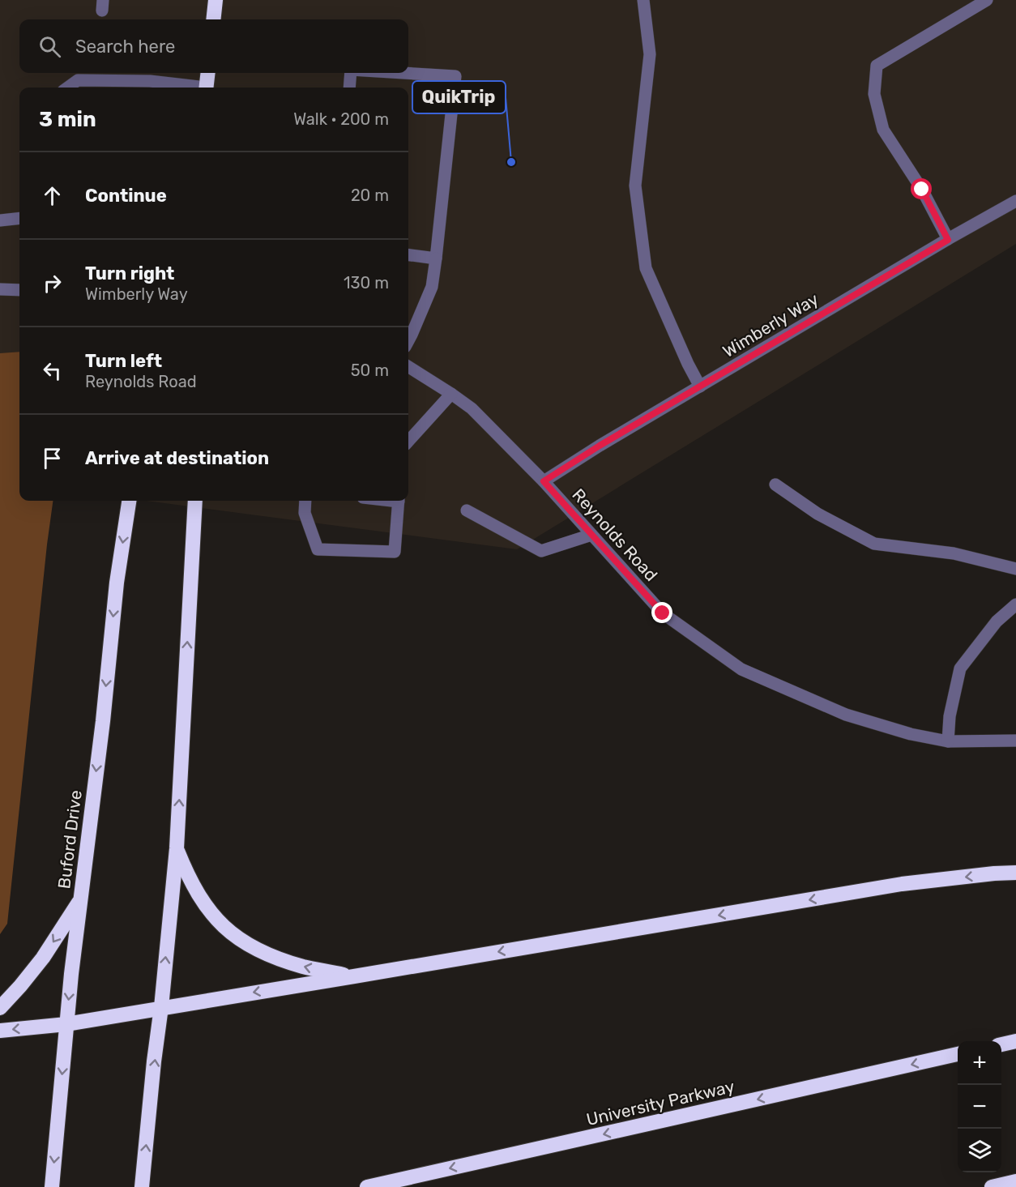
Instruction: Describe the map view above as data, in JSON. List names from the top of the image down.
{
  "streets": {
    "highway": ["Buford Drive", "University Parkway"],
    "street": ["Wimberly Way", "Reynolds Road"]
  },
  "crossings": [
    ["Wimberly Way", "Reynolds Road"]
  ],
  "one_way": ["University Parkway"],
  "places": ["QuikTrip"],
  "page": {
    "search": "Search here",
    "heading": ["3 min", "Walk · 200 m"],
    "list": [
      ["Continue", "20 m"],
      ["Turn right", "Wimberly Way", "130 m"],
      ["Turn left", "Reynolds Road", "50 m"],
      "Arrive at destination"
    ],
    "map_buttons": ["+", "−"]
  }
}
